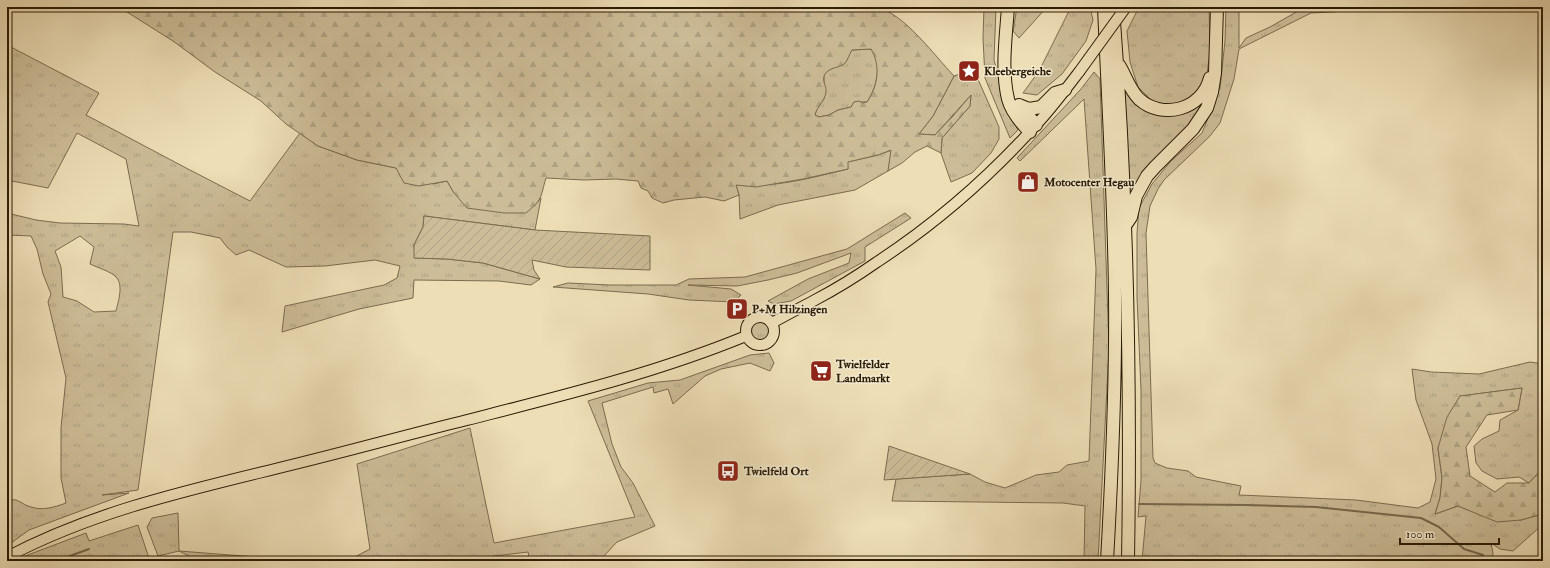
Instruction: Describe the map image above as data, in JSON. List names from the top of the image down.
{
  "places": {
    "place": ["Kleebergeiche"],
    "shop": ["Motocenter Hegau"],
    "parking": ["P+M Hilzingen"],
    "supermarket": ["Twielfelder Landmarkt"],
    "bus stop": ["Twielfeld Ort"]
  },
  "scale_bar": "100 m"
}
